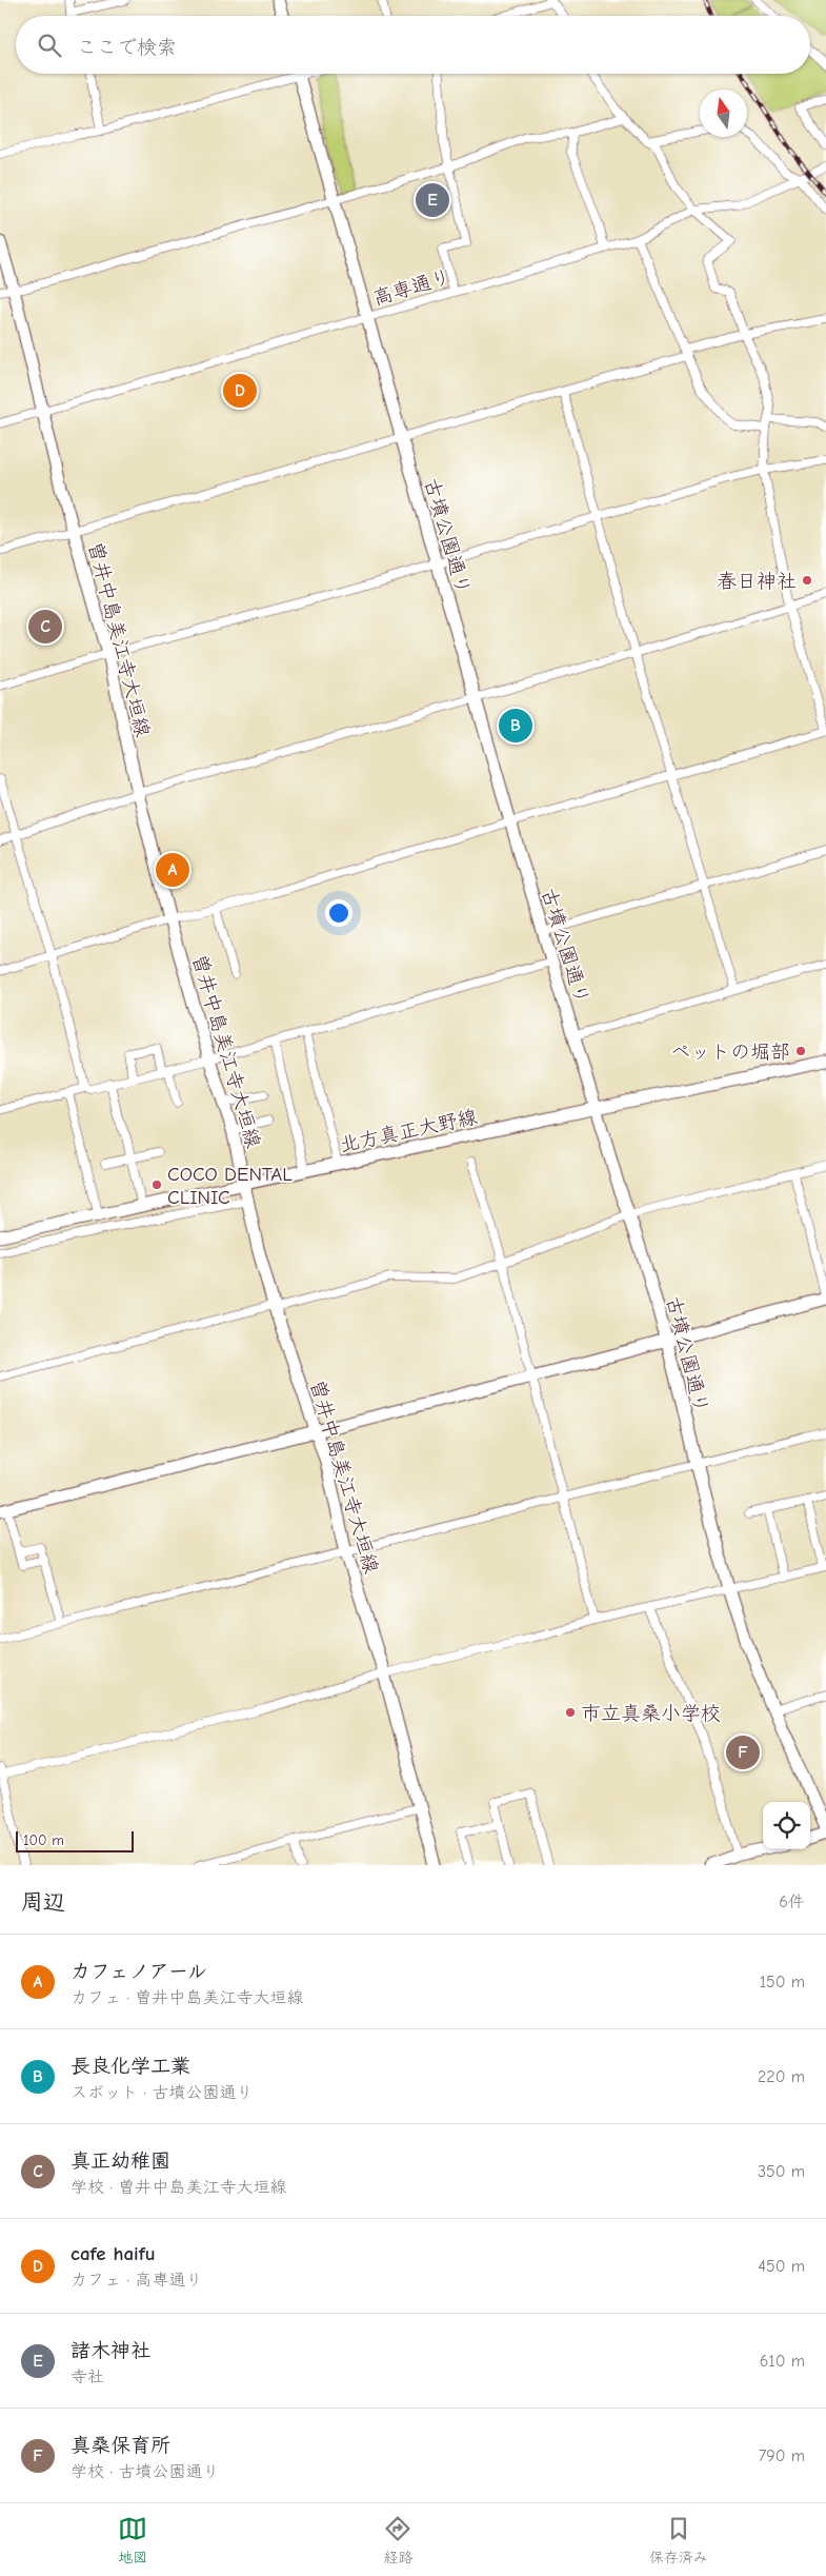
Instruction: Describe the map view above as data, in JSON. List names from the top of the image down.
{
  "streets": {
    "street": [
      "高専通り",
      "古墳公園通り",
      "曽井中島美江寺大垣線",
      "北方真正大野線"
    ]
  },
  "crossings": [
    ["高専通り", "古墳公園通り"],
    ["高専通り", "曽井中島美江寺大垣線"],
    ["古墳公園通り", "北方真正大野線"],
    ["曽井中島美江寺大垣線", "北方真正大野線"]
  ],
  "places": [
    "春日神社",
    "ペットの堀部",
    "COCO DENTAL CLINIC",
    "市立真桑小学校"
  ],
  "scale_bar": "100 m",
  "north": "top",
  "page": {
    "search": "ここで検索",
    "pins": [
      "E",
      "D",
      "C",
      "B",
      "A",
      "F"
    ],
    "scale": "100 m",
    "heading": ["周辺", "6件"],
    "list": [
      {
        "mark": "A",
        "name": "カフェノアール",
        "note": "カフェ · 曽井中島美江寺大垣線",
        "value": "150 m"
      },
      {
        "mark": "B",
        "name": "長良化学工業",
        "note": "スポット · 古墳公園通り",
        "value": "220 m"
      },
      {
        "mark": "C",
        "name": "真正幼稚園",
        "note": "学校 · 曽井中島美江寺大垣線",
        "value": "350 m"
      },
      {
        "mark": "D",
        "name": "cafe haifu",
        "note": "カフェ · 高専通り",
        "value": "450 m"
      },
      {
        "mark": "E",
        "name": "諸木神社",
        "note": "寺社",
        "value": "610 m"
      },
      {
        "mark": "F",
        "name": "真桑保育所",
        "note": "学校 · 古墳公園通り",
        "value": "790 m"
      }
    ],
    "nav": ["地図", "経路", "保存済み"]
  }
}
